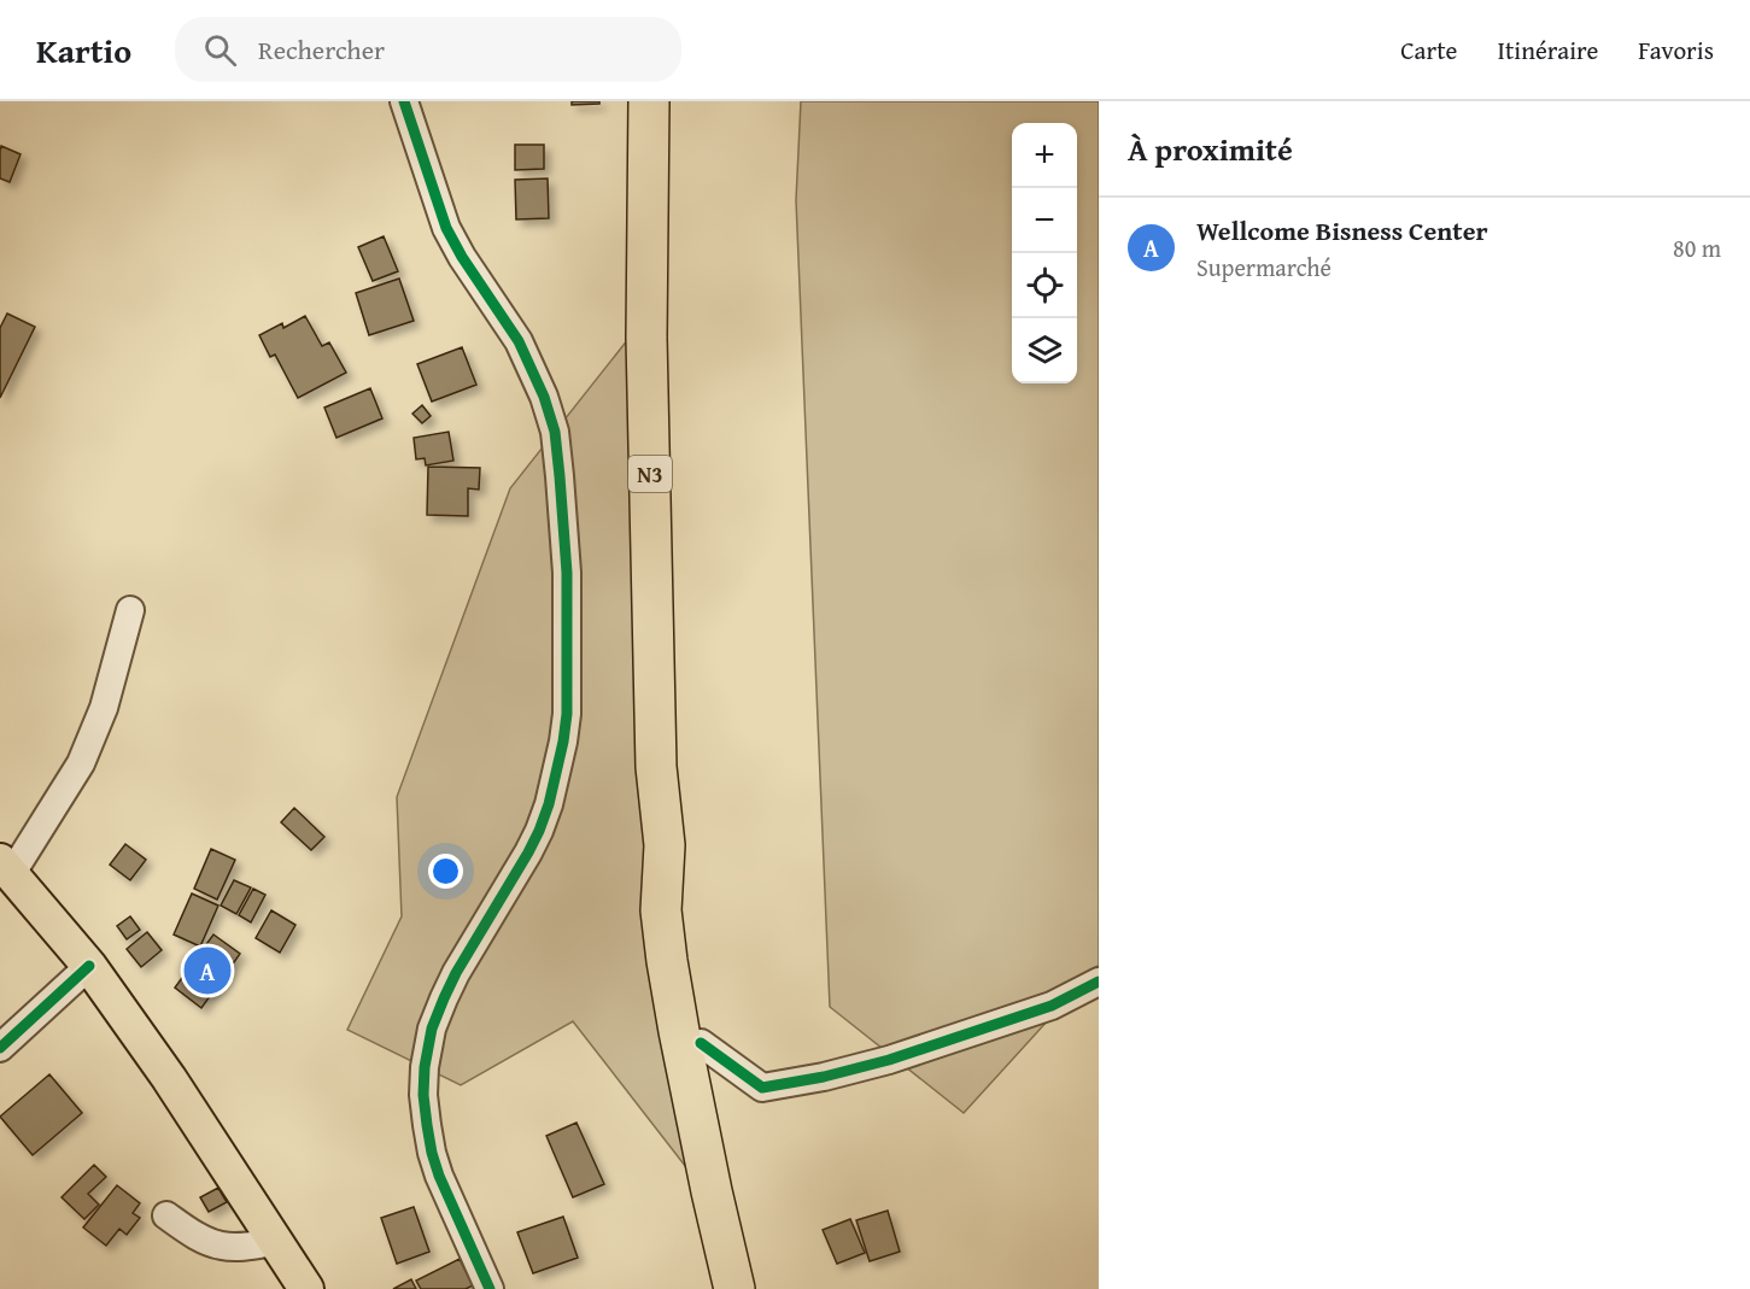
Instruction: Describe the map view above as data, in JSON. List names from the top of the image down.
{
  "streets": {
    "highway": ["N3"]
  },
  "page": {
    "header": "Kartio",
    "search": "Rechercher",
    "nav": ["Carte", "Itinéraire", "Favoris"],
    "heading": "À proximité",
    "map_buttons": ["+", "−"],
    "list": [
      {
        "mark": "A",
        "name": "Wellcome Bisness Center",
        "note": "Supermarché",
        "value": "80 m"
      }
    ],
    "pins": "A"
  }
}
